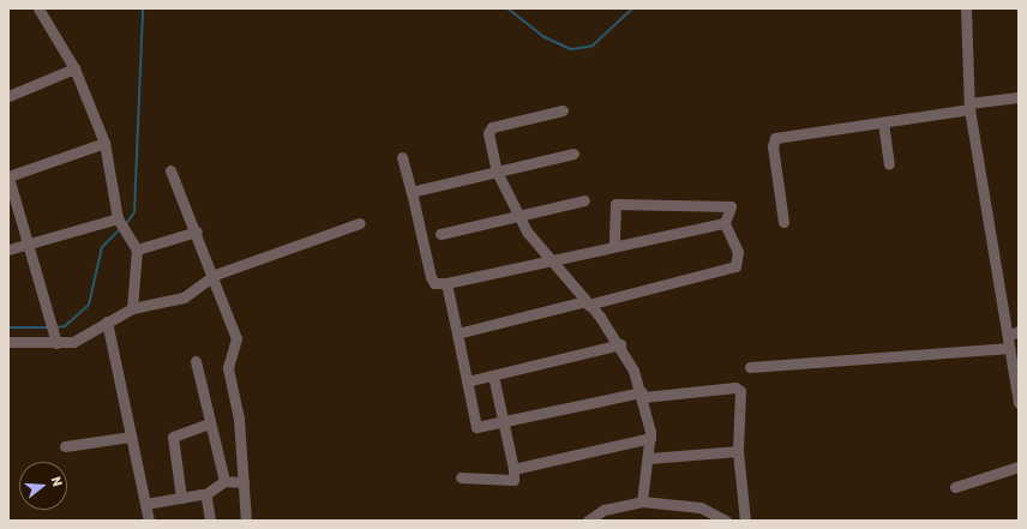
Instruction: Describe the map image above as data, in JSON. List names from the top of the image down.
{
  "north": "right"
}
